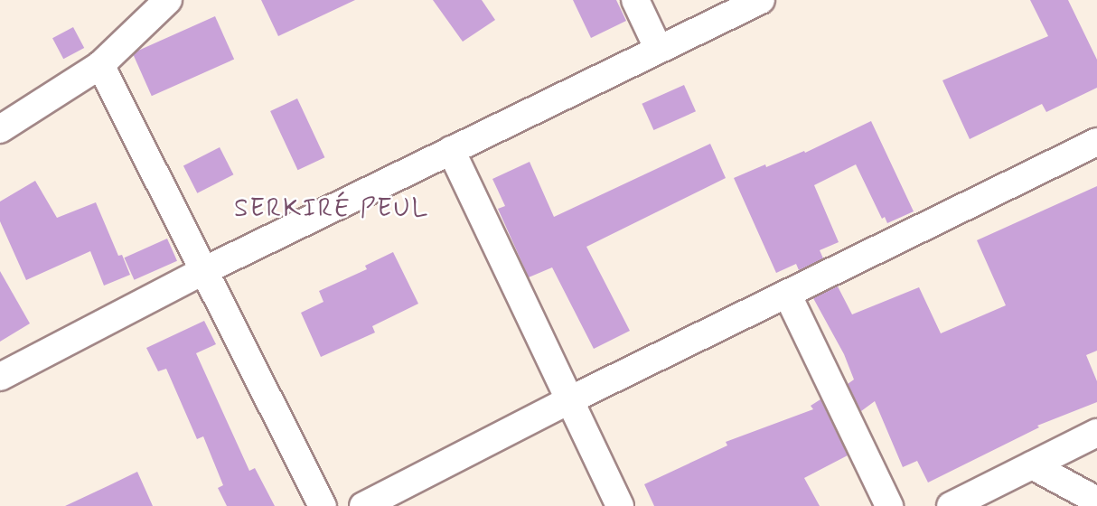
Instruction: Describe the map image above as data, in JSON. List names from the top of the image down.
{
  "districts": ["SERKIRÉ PEUL"]
}
